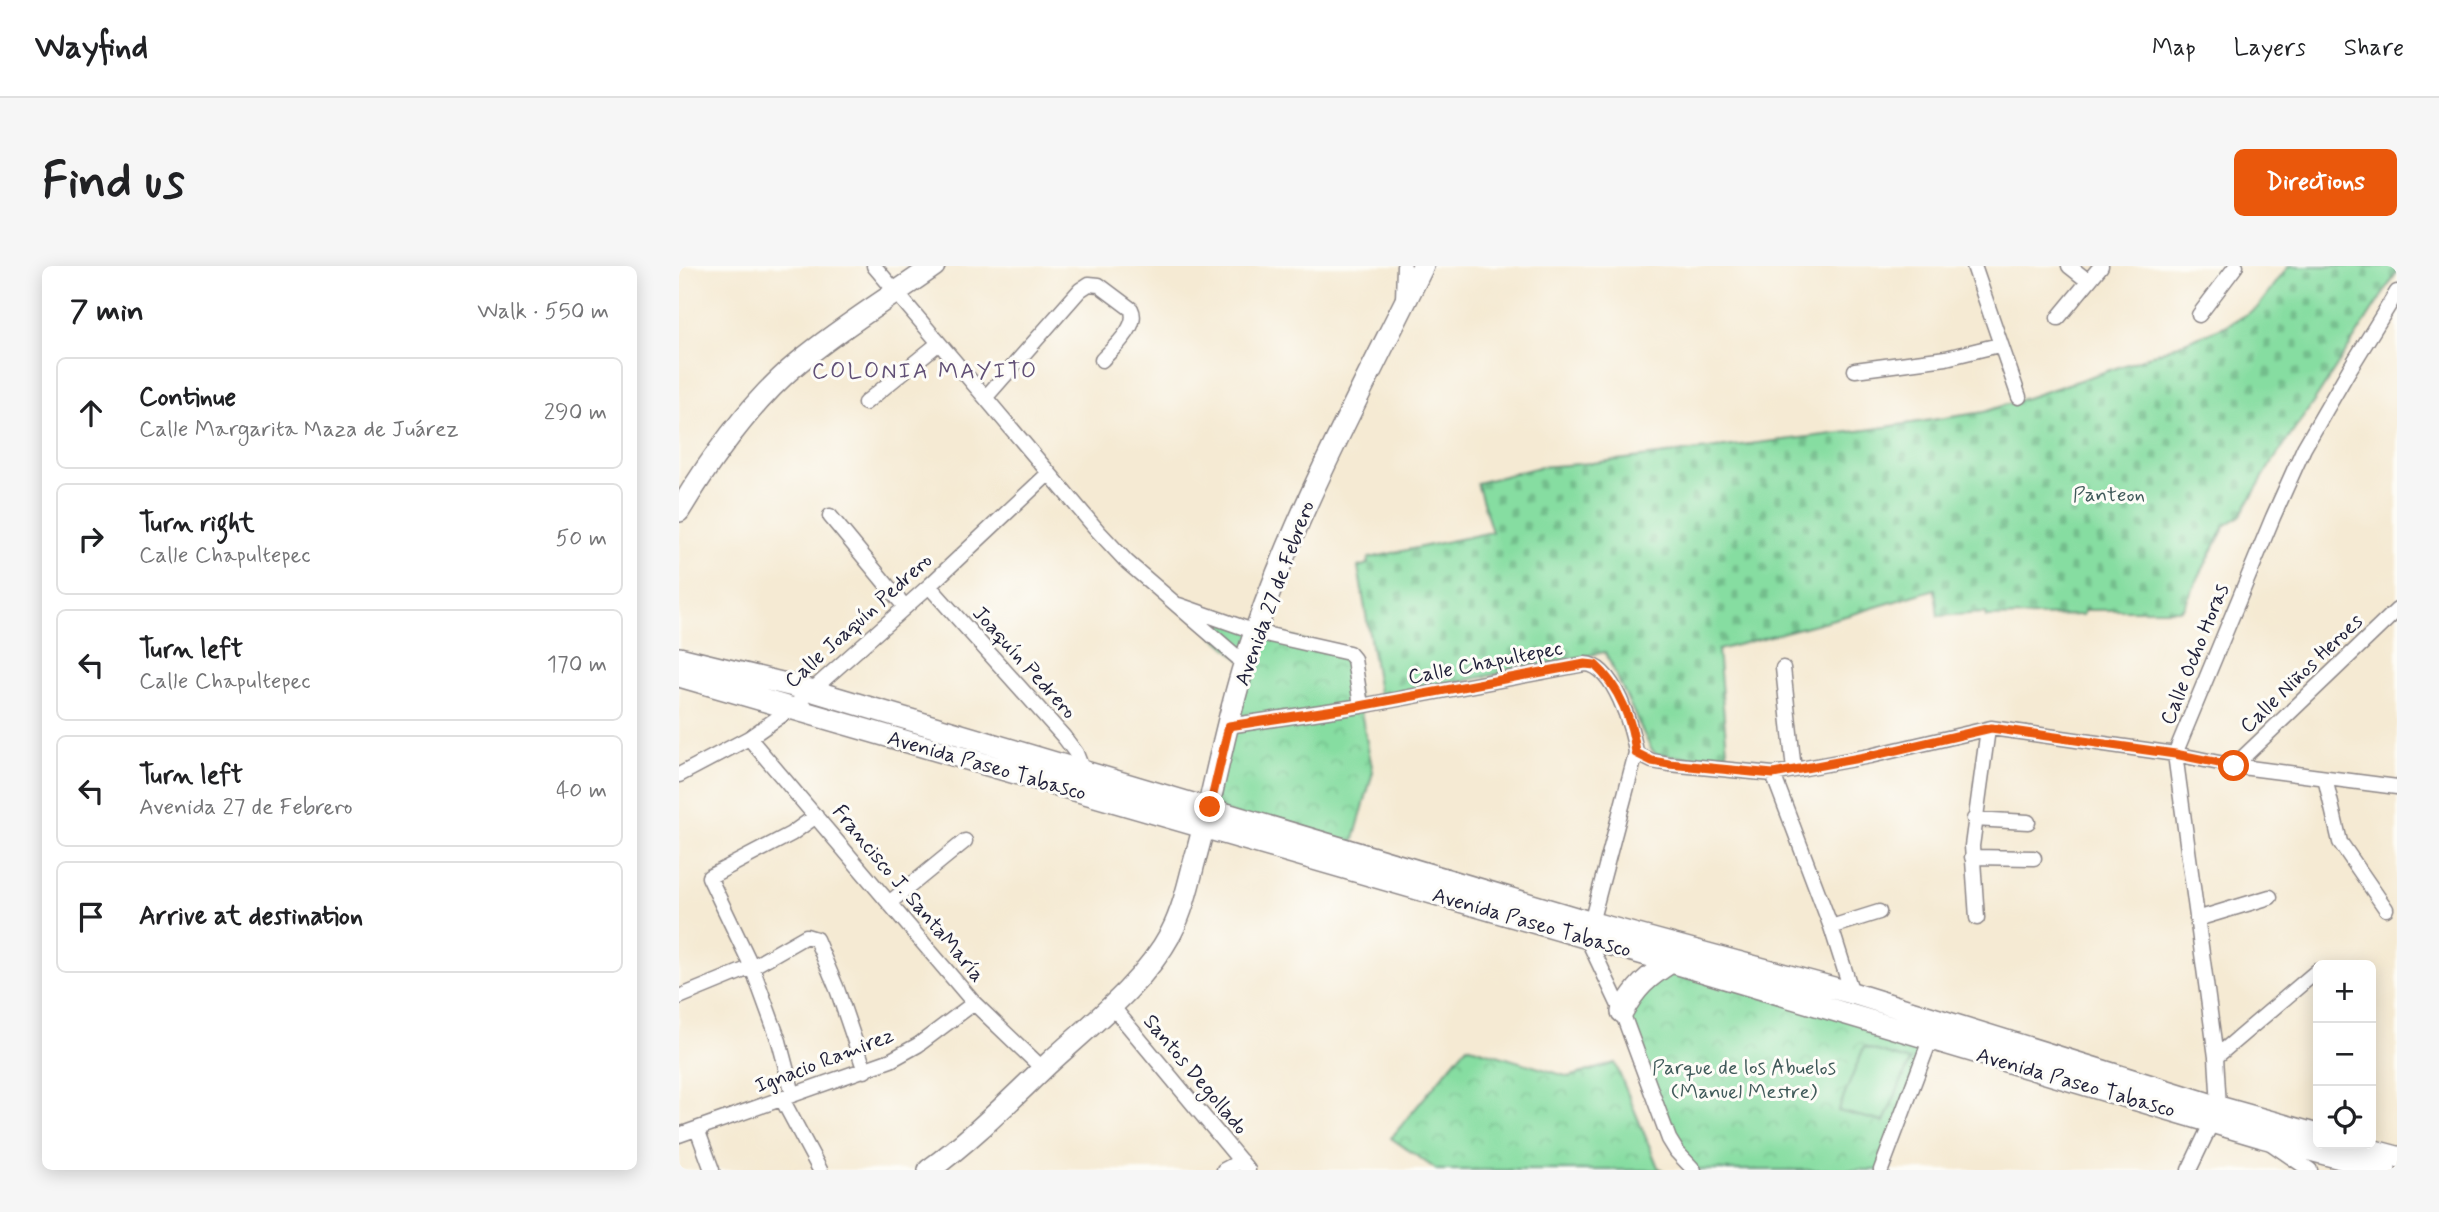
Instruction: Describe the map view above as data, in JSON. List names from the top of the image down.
{
  "streets": {
    "main road": ["Avenida 27 de Febrero", "Avenida Paseo Tabasco"],
    "street": [
      "Calle Joaquín Pedrero",
      "Calle Ocho Horas",
      "Joaquín Pedrero",
      "Calle Chapultepec",
      "Calle Niños Heroes",
      "Francisco J. SantaMaría",
      "Ignacio Ramirez",
      "Santos Degollado"
    ]
  },
  "crossings": [
    ["Avenida 27 de Febrero", "Calle Chapultepec"],
    ["Avenida 27 de Febrero", "Avenida Paseo Tabasco"],
    ["Avenida 27 de Febrero", "Francisco J. SantaMaría"],
    ["Avenida 27 de Febrero", "Santos Degollado"],
    ["Calle Joaquín Pedrero", "Joaquín Pedrero"],
    ["Calle Joaquín Pedrero", "Avenida Paseo Tabasco"],
    ["Calle Joaquín Pedrero", "Francisco J. SantaMaría"],
    ["Calle Ocho Horas", "Avenida Paseo Tabasco"],
    ["Joaquín Pedrero", "Avenida Paseo Tabasco"],
    ["Calle Chapultepec", "Avenida Paseo Tabasco"],
    ["Francisco J. SantaMaría", "Ignacio Ramirez"]
  ],
  "districts": ["COLONIA MAYITO"],
  "parks": ["Panteon", "Parque de los Abuelos (Manuel Mestre)"],
  "page": {
    "header": "Wayfind",
    "nav": ["Map", "Layers", "Share"],
    "buttons": "Directions",
    "title": "Find us",
    "heading": ["7 min", "Walk · 550 m"],
    "list": [
      ["Continue", "Calle Margarita Maza de Juárez", "290 m"],
      ["Turn right", "Calle Chapultepec", "50 m"],
      ["Turn left", "Calle Chapultepec", "170 m"],
      ["Turn left", "Avenida 27 de Febrero", "40 m"],
      "Arrive at destination"
    ],
    "map_buttons": ["+", "−"]
  }
}
